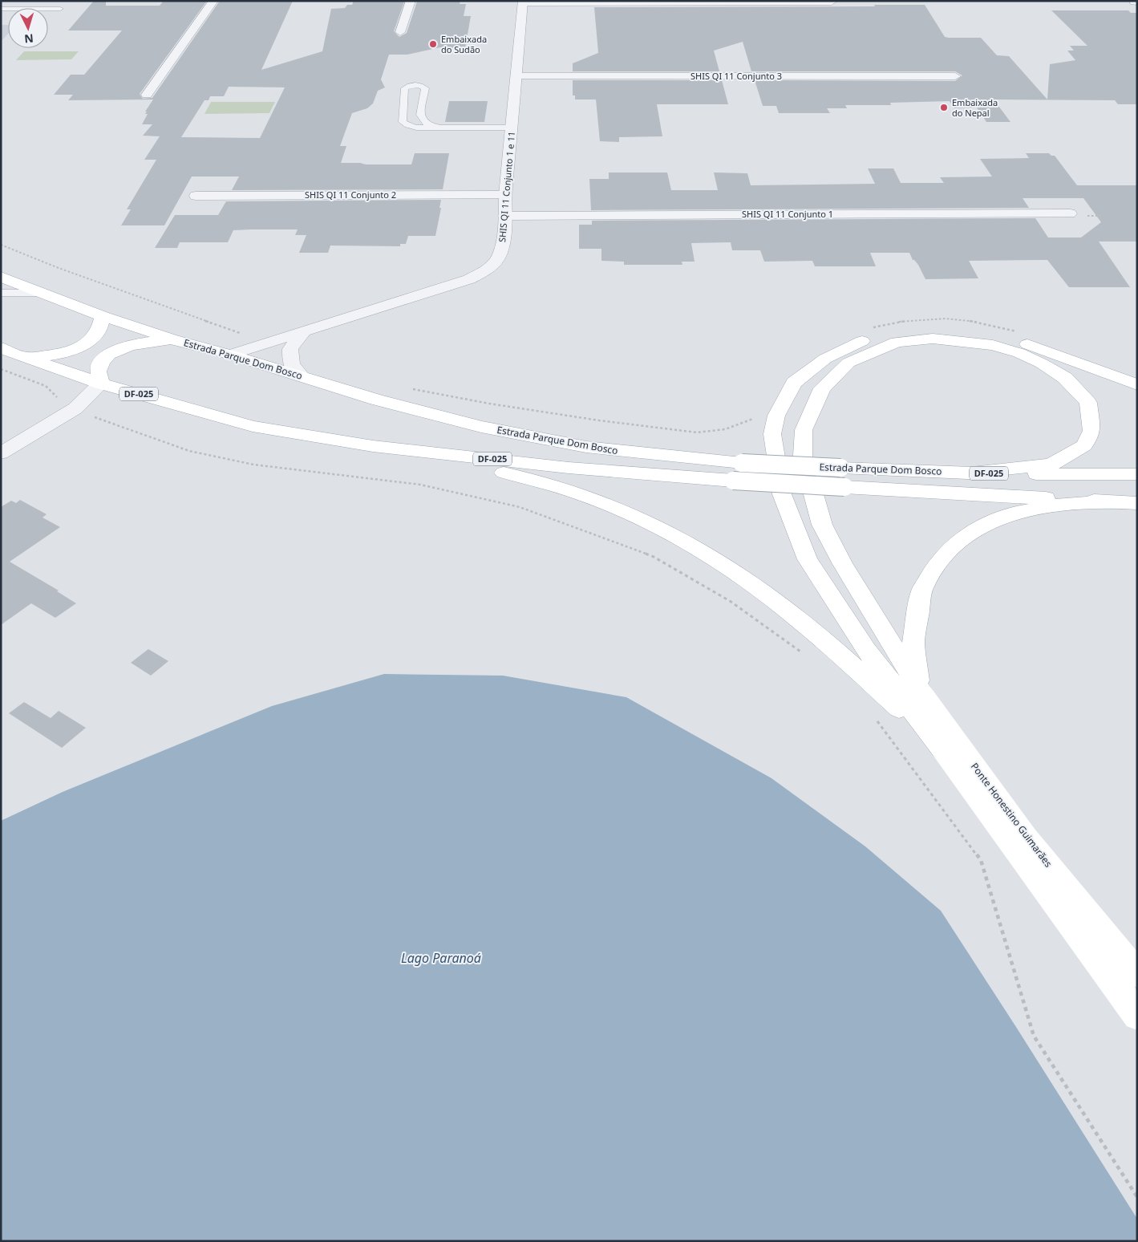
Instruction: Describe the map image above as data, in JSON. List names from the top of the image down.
{
  "streets": {
    "main road": ["Estrada Parque Dom Bosco", "DF-025", "Ponte Honestino Guimarães"],
    "street": [
      "SHIS QI 11 Conjunto 3",
      "SHIS QI 11 Conjunto 1 e 11",
      "SHIS QI 11 Conjunto 2",
      "SHIS QI 11 Conjunto 1"
    ]
  },
  "crossings": [
    ["SHIS QI 11 Conjunto 3", "SHIS QI 11 Conjunto 1 e 11"],
    ["SHIS QI 11 Conjunto 1 e 11", "SHIS QI 11 Conjunto 2"],
    ["SHIS QI 11 Conjunto 1 e 11", "SHIS QI 11 Conjunto 1"],
    ["SHIS QI 11 Conjunto 1 e 11", "Estrada Parque Dom Bosco"],
    ["Estrada Parque Dom Bosco", "Ponte Honestino Guimarães"]
  ],
  "water": ["Lago Paranoá"],
  "places": ["Embaixada do Sudão", "Embaixada do Nepal"],
  "north": "bottom"
}
